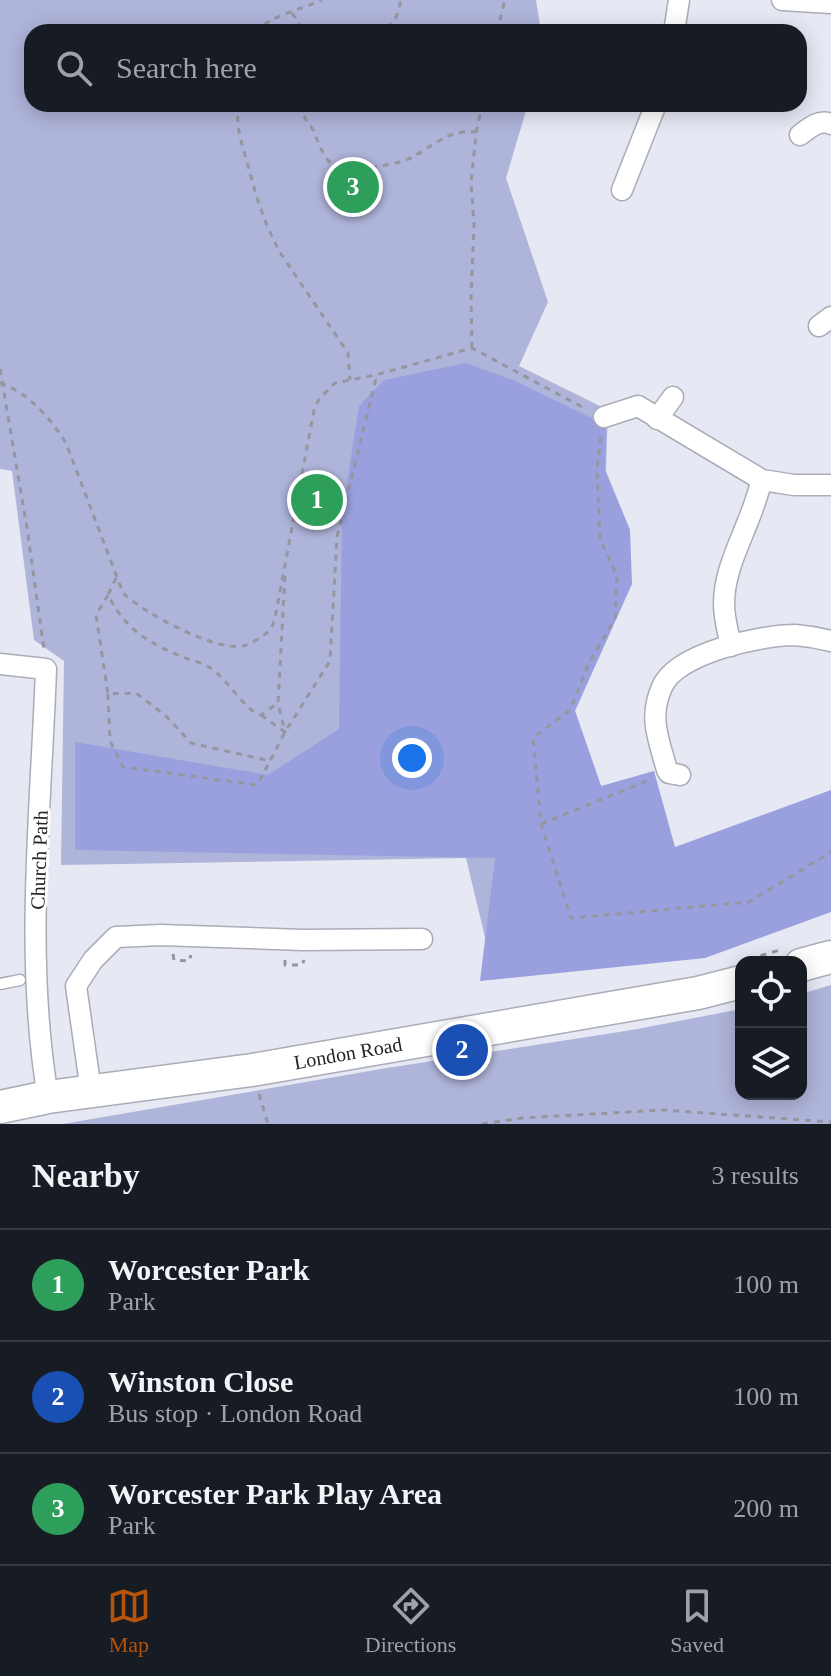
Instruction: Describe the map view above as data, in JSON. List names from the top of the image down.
{
  "streets": {
    "main road": ["London Road"],
    "street": ["Church Path"]
  },
  "crossings": [
    ["Church Path", "London Road"]
  ],
  "page": {
    "search": "Search here",
    "pins": ["3", "1", "2"],
    "heading": ["Nearby", "3 results"],
    "list": [
      {
        "mark": "1",
        "name": "Worcester Park",
        "note": "Park",
        "value": "100 m"
      },
      {
        "mark": "2",
        "name": "Winston Close",
        "note": "Bus stop · London Road",
        "value": "100 m"
      },
      {
        "mark": "3",
        "name": "Worcester Park Play Area",
        "note": "Park",
        "value": "200 m"
      }
    ],
    "nav": ["Map", "Directions", "Saved"]
  }
}
